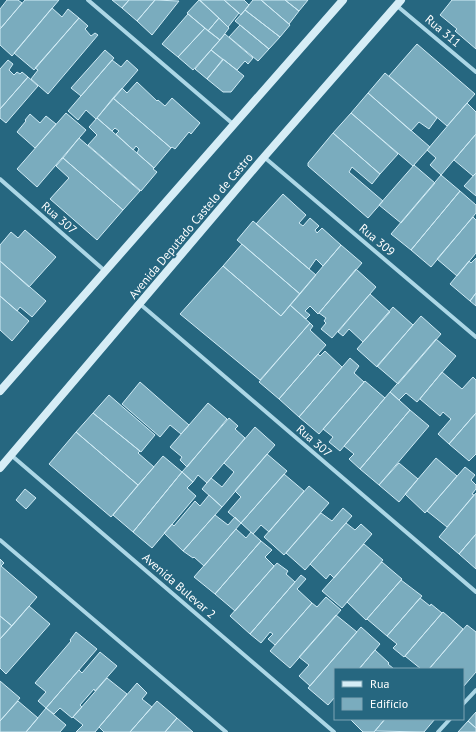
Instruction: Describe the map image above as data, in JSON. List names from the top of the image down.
{
  "streets": {
    "main road": ["Avenida Deputado Castelo de Castro"],
    "street": [
      "Rua 311",
      "Rua 307",
      "Rua 309",
      "Avenida Bulevar 2"
    ]
  },
  "crossings": [
    ["Rua 311", "Avenida Deputado Castelo de Castro"],
    ["Rua 307", "Avenida Deputado Castelo de Castro"],
    ["Avenida Deputado Castelo de Castro", "Rua 309"],
    ["Avenida Deputado Castelo de Castro", "Avenida Bulevar 2"]
  ],
  "legend": ["Rua", "Edifício"]
}
